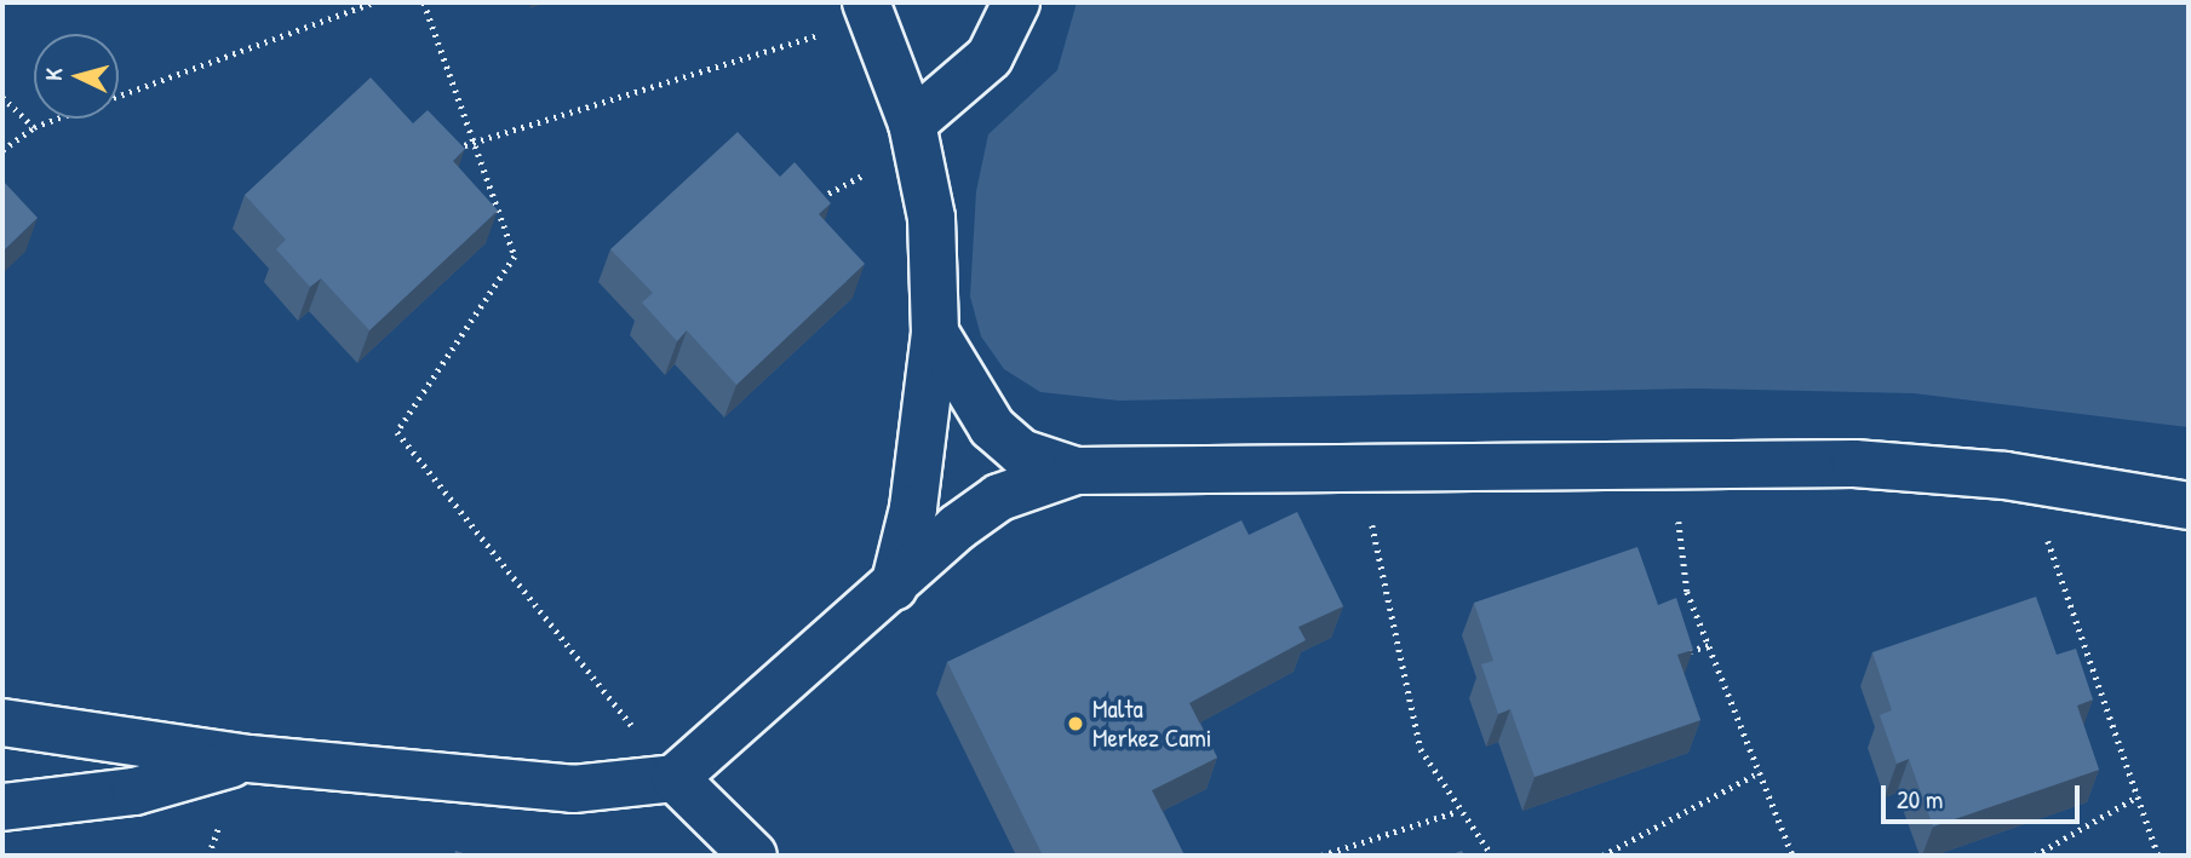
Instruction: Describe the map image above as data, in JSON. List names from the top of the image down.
{
  "places": ["Malta Merkez Cami"],
  "scale_bar": "20 m",
  "north": "left"
}
